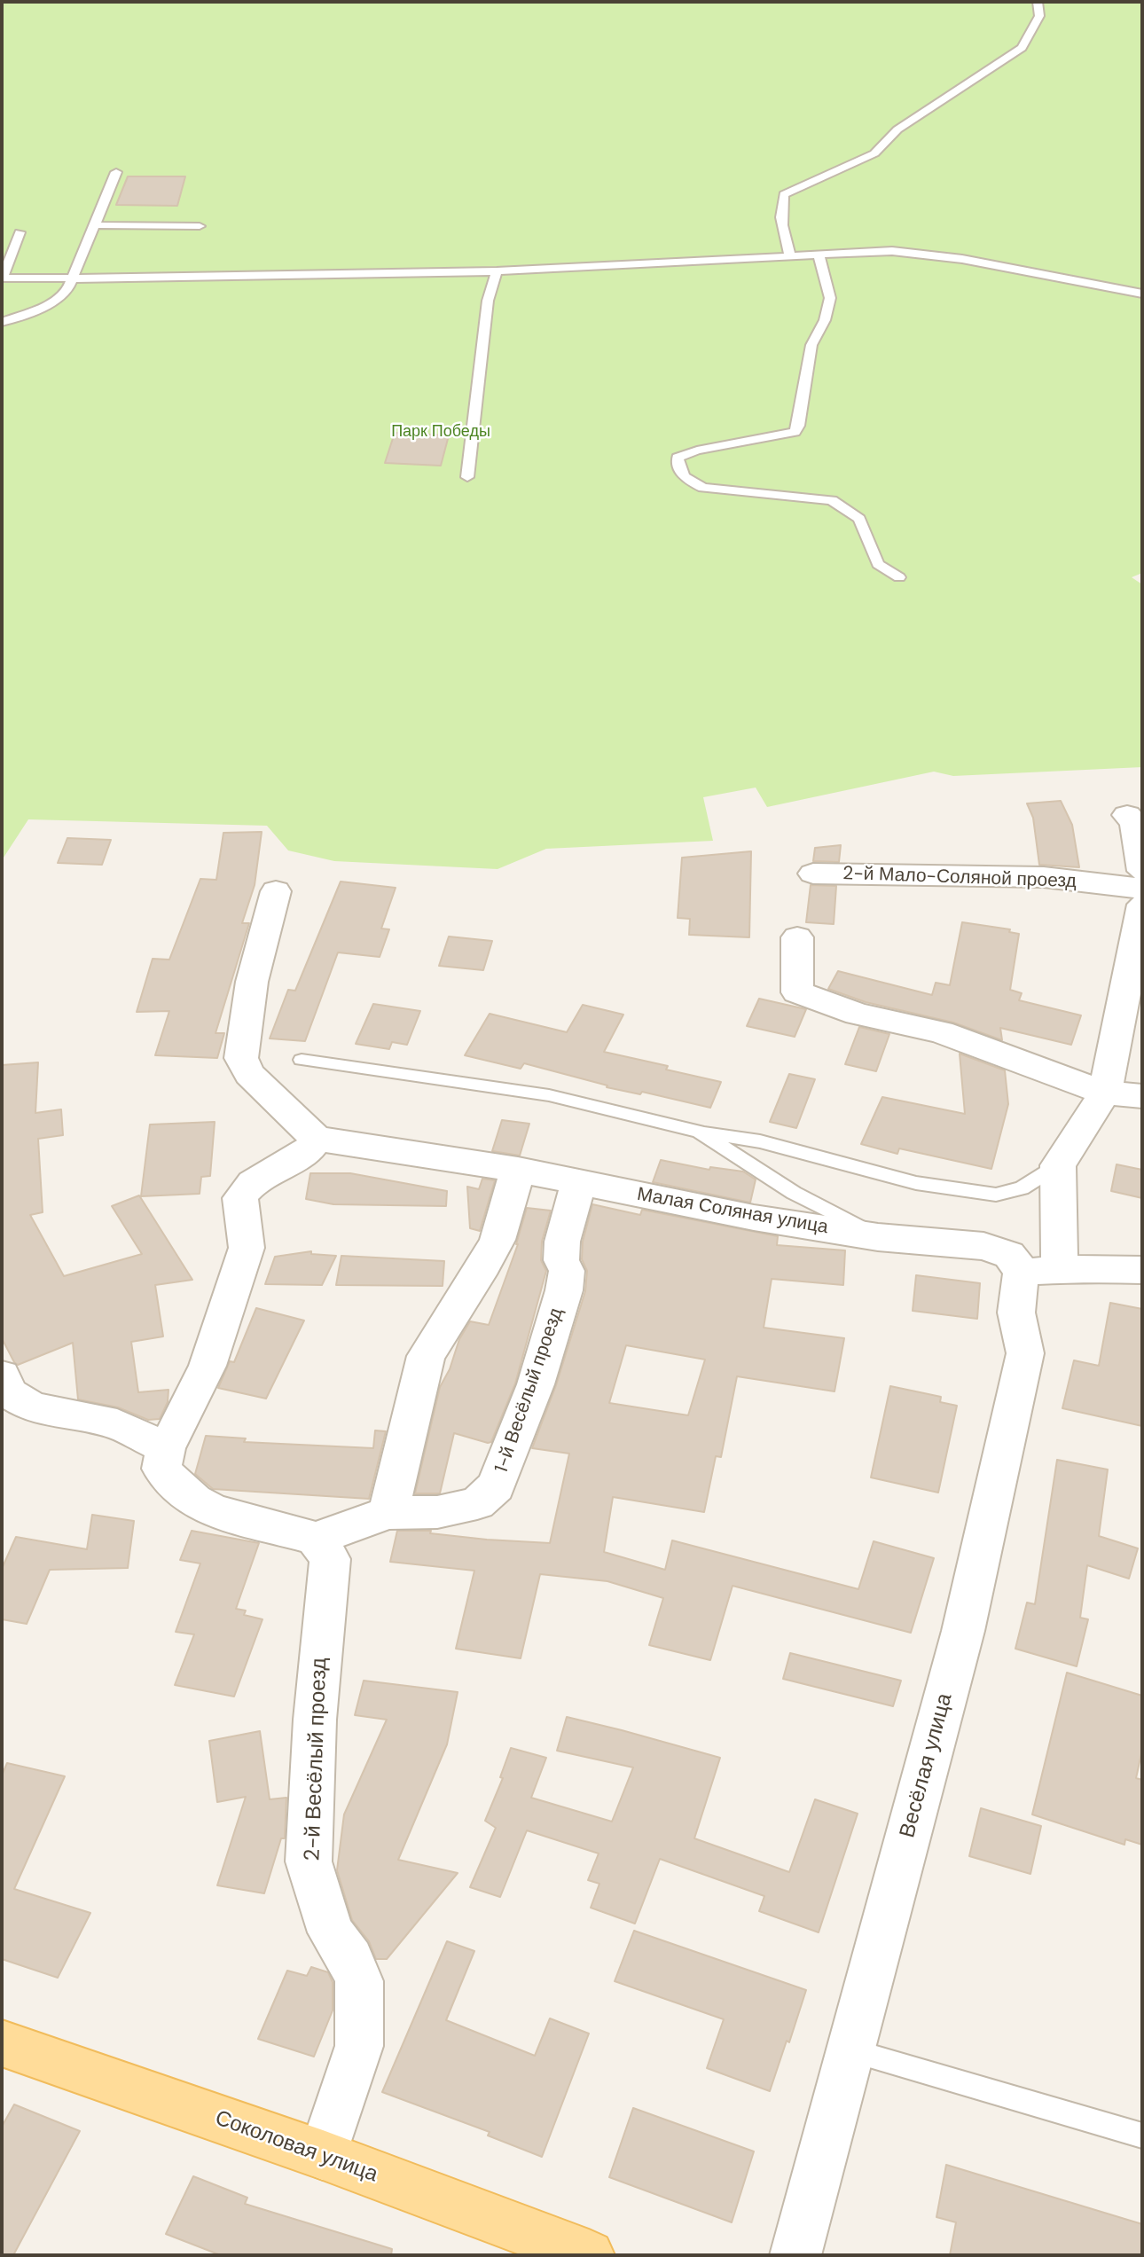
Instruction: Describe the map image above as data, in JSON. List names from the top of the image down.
{
  "streets": {
    "main road": ["Соколовая улица"],
    "street": [
      "2-й Мало-Соляной проезд",
      "Малая Соляная улица",
      "1-й Весёлый проезд",
      "2-й Весёлый проезд",
      "Весёлая улица"
    ]
  },
  "crossings": [
    ["Малая Соляная улица", "1-й Весёлый проезд"],
    ["Малая Соляная улица", "Весёлая улица"],
    ["1-й Весёлый проезд", "2-й Весёлый проезд"],
    ["2-й Весёлый проезд", "Соколовая улица"]
  ],
  "parks": ["Парк Победы"]
}
